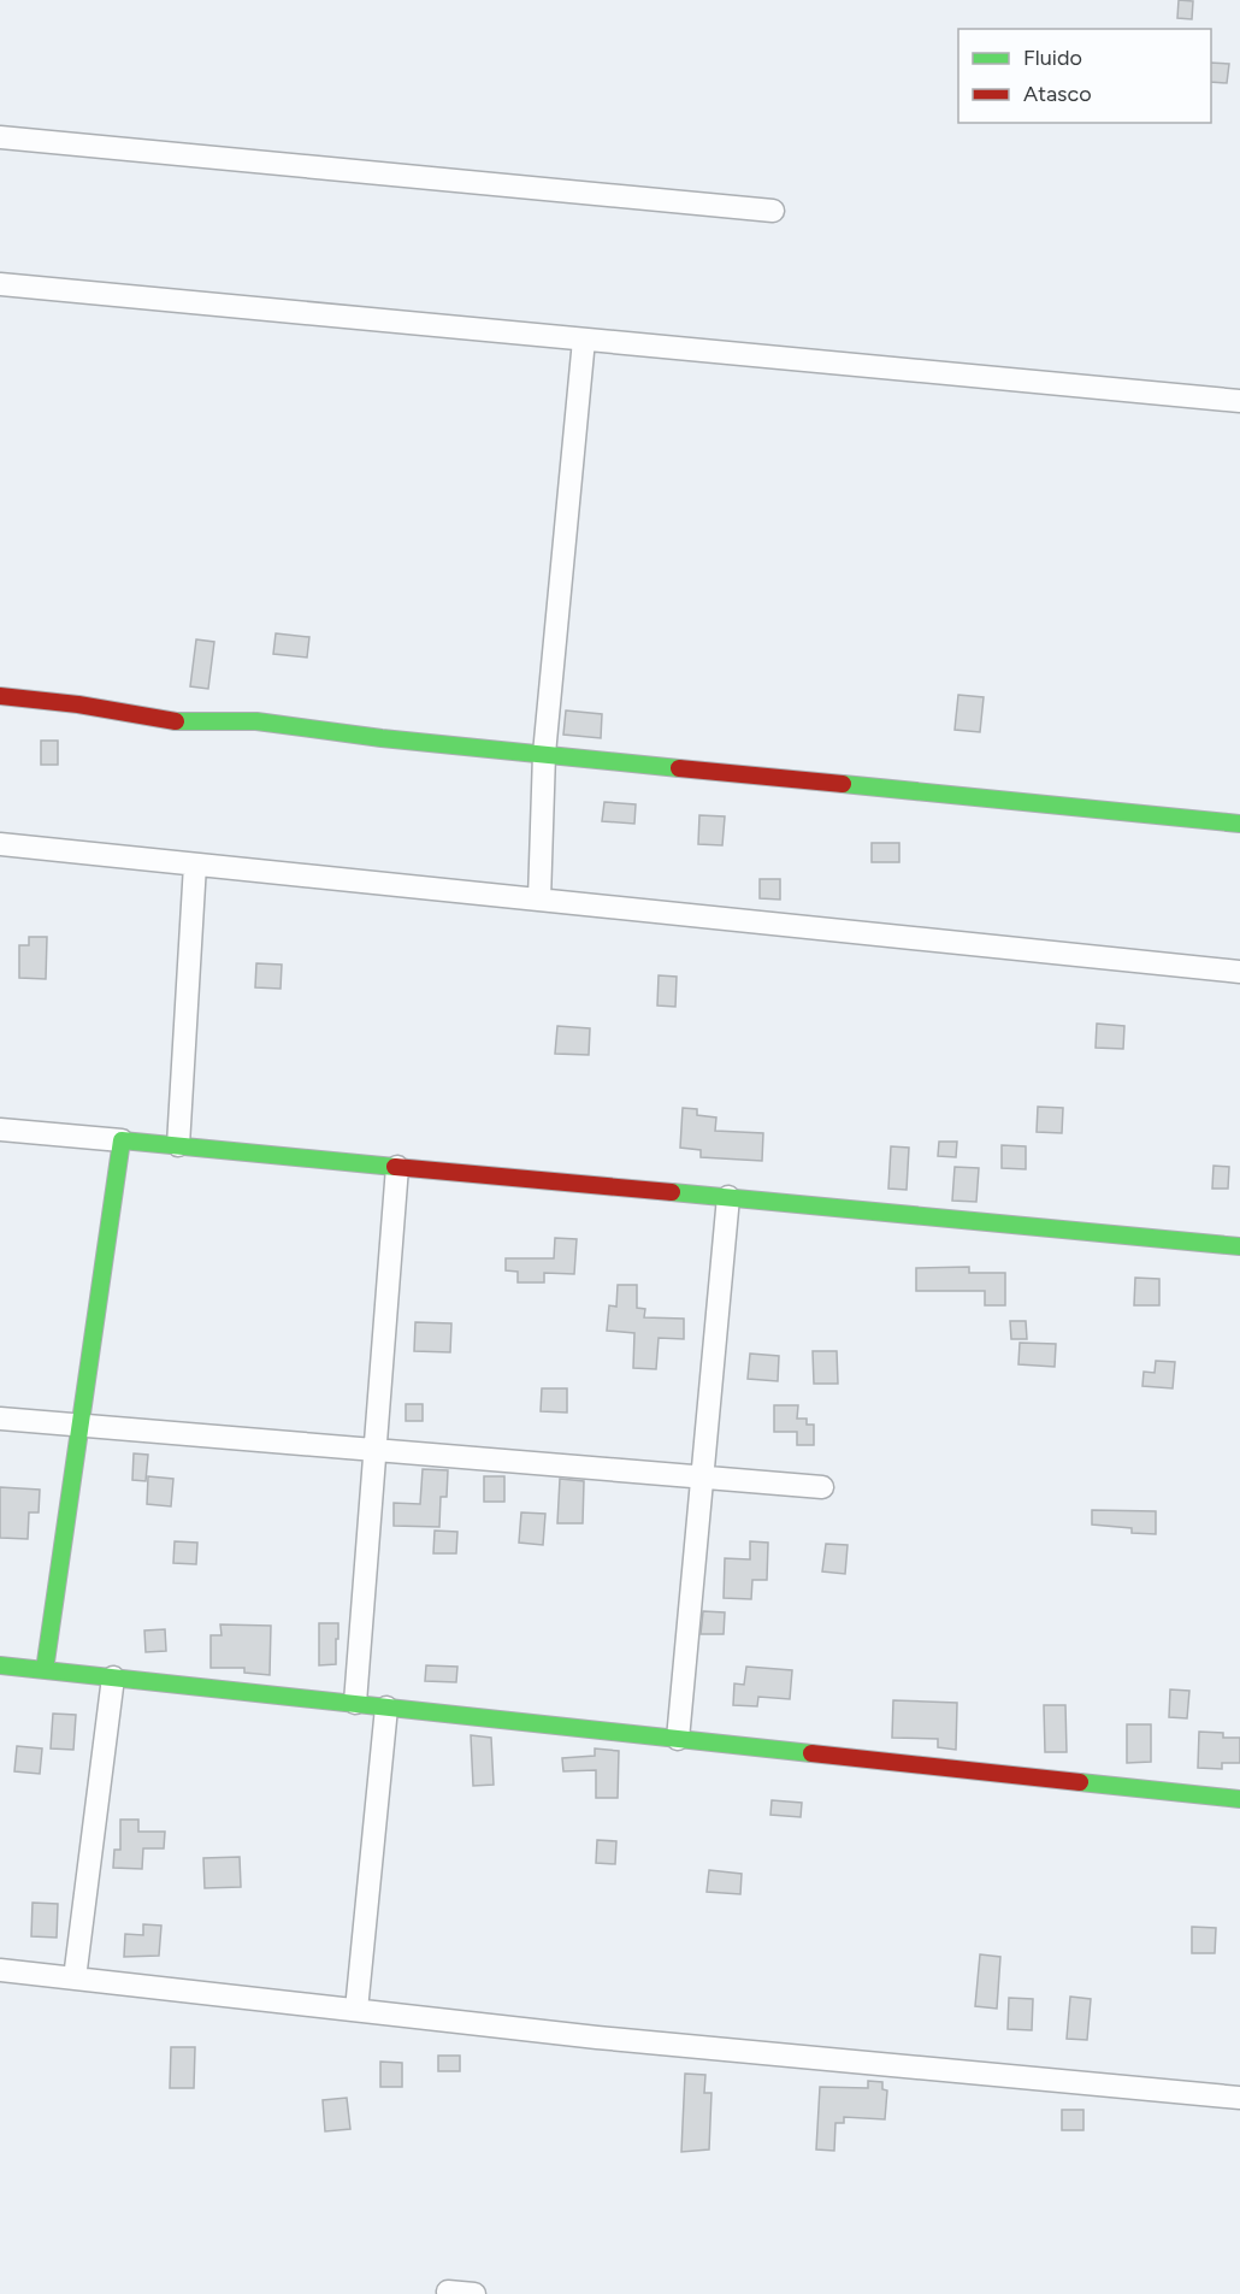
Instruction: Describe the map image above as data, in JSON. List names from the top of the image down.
{
  "legend": ["Fluido", "Atasco"]
}
